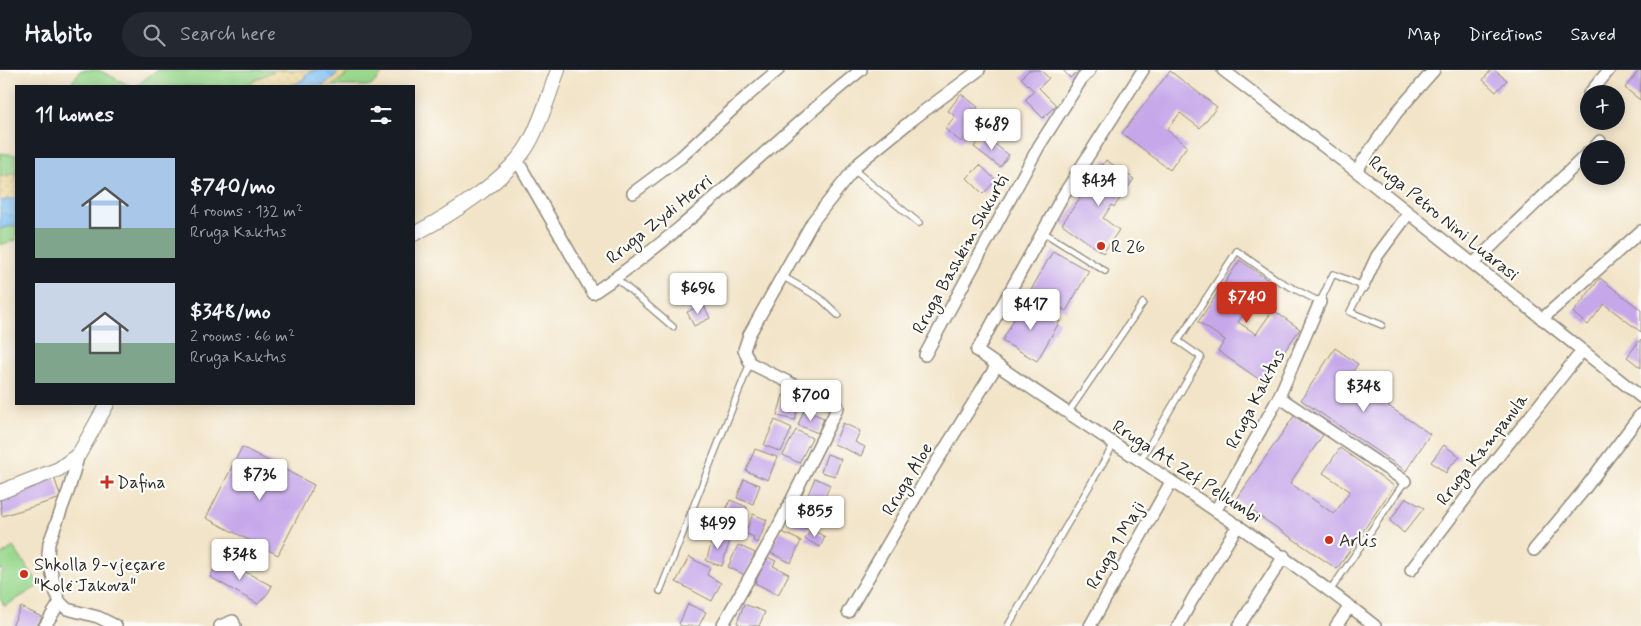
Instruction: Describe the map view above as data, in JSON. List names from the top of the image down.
{
  "streets": {
    "street": [
      "Rruga Petro Nini Luarasi",
      "Rruga Zydi Herri",
      "Rruga Bashkim Shkurti",
      "Rruga Kaktus",
      "Rruga Kampanula",
      "Rruga At Zef Pellumbi",
      "Rruga Aloe",
      "Rruga 1 Maji"
    ]
  },
  "crossings": [
    ["Rruga Petro Nini Luarasi", "Rruga Kampanula"],
    ["Rruga Kaktus", "Rruga At Zef Pellumbi"],
    ["Rruga At Zef Pellumbi", "Rruga Aloe"],
    ["Rruga At Zef Pellumbi", "Rruga 1 Maji"]
  ],
  "places": {
    "other": ["R 26", "Arlis", "Shkolla 9-vjeçare \"Kolë Jakova\""],
    "health": ["Dafina"]
  },
  "page": {
    "header": "Habito",
    "search": "Search here",
    "nav": ["Map", "Directions", "Saved"],
    "map_buttons": ["+", "−"],
    "heading": "11 homes",
    "price": [
      "$689",
      "$434",
      "$696",
      "$740",
      "$417",
      "$348",
      "$700",
      "$736",
      "$855",
      "$499",
      "$348"
    ],
    "list": [
      {
        "name": "$740/mo",
        "note": "4 rooms · 132 m² · Rruga Kaktus"
      },
      {
        "name": "$348/mo",
        "note": "2 rooms · 66 m² · Rruga Kaktus"
      }
    ]
  }
}
